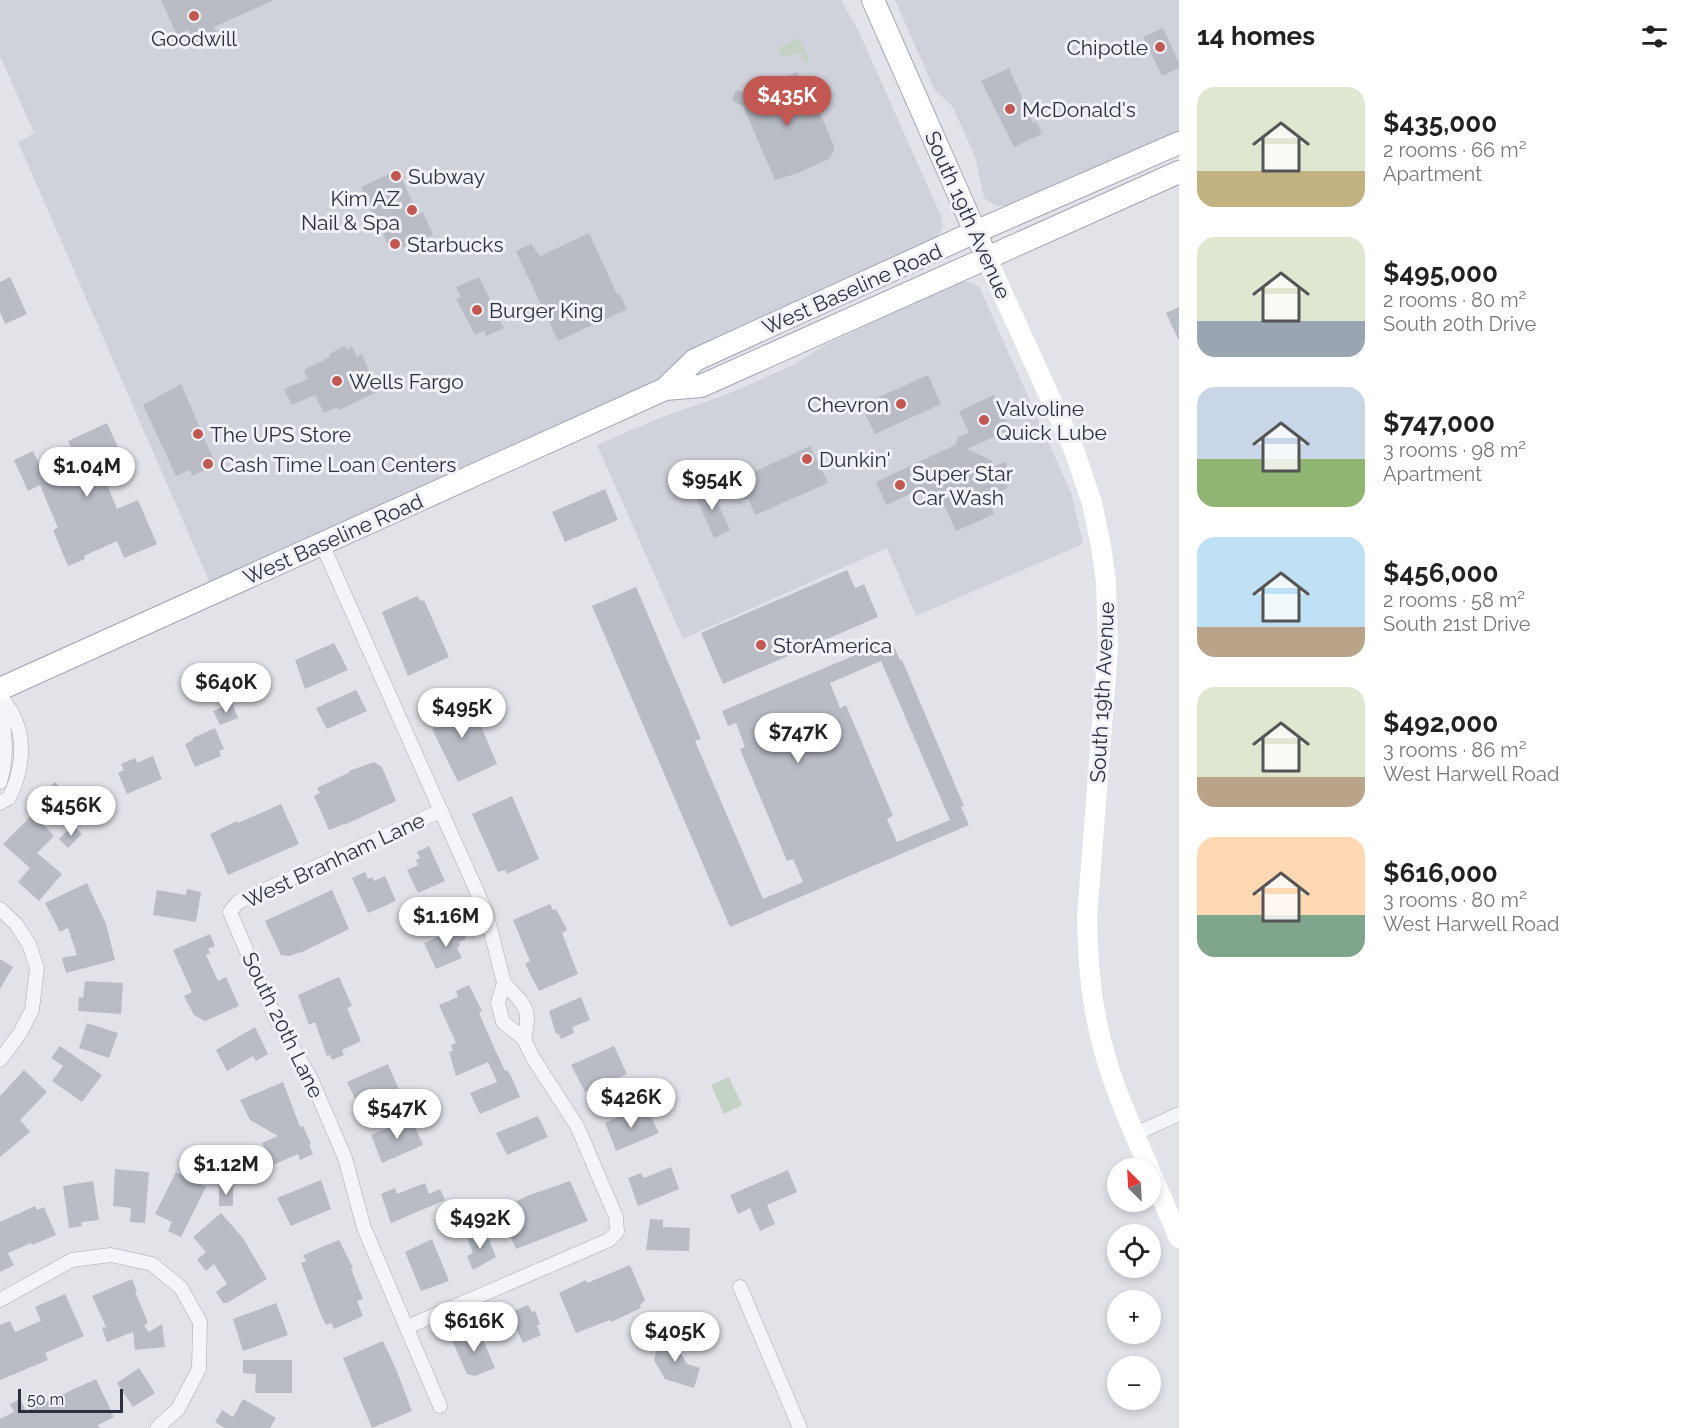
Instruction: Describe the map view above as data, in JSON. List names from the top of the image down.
{
  "streets": {
    "main road": ["South 19th Avenue", "West Baseline Road"],
    "street": ["West Branham Lane", "South 20th Lane"]
  },
  "crossings": [
    ["South 19th Avenue", "West Baseline Road"],
    ["West Branham Lane", "South 20th Lane"]
  ],
  "places": [
    "Goodwill",
    "Chipotle",
    "McDonald's",
    "Subway",
    "Kim AZ Nail & Spa",
    "Starbucks",
    "Burger King",
    "Wells Fargo",
    "Chevron",
    "Valvoline Quick Lube",
    "The UPS Store",
    "Dunkin'",
    "Cash Time Loan Centers",
    "Super Star Car Wash",
    "StorAmerica"
  ],
  "scale_bar": "50 m",
  "north": "top left",
  "page": {
    "heading": "14 homes",
    "list": [
      {
        "name": "$435,000",
        "note": "2 rooms · 66 m² · Apartment"
      },
      {
        "name": "$495,000",
        "note": "2 rooms · 80 m² · South 20th Drive"
      },
      {
        "name": "$747,000",
        "note": "3 rooms · 98 m² · Apartment"
      },
      {
        "name": "$456,000",
        "note": "2 rooms · 58 m² · South 21st Drive"
      },
      {
        "name": "$492,000",
        "note": "3 rooms · 86 m² · West Harwell Road"
      },
      {
        "name": "$616,000",
        "note": "3 rooms · 80 m² · West Harwell Road"
      }
    ],
    "price": [
      "$435K",
      "$1.04M",
      "$954K",
      "$640K",
      "$495K",
      "$747K",
      "$456K",
      "$1.16M",
      "$426K",
      "$547K",
      "$1.12M",
      "$492K",
      "$616K",
      "$405K"
    ],
    "map_buttons": ["+", "−"],
    "scale": "50 m"
  }
}
